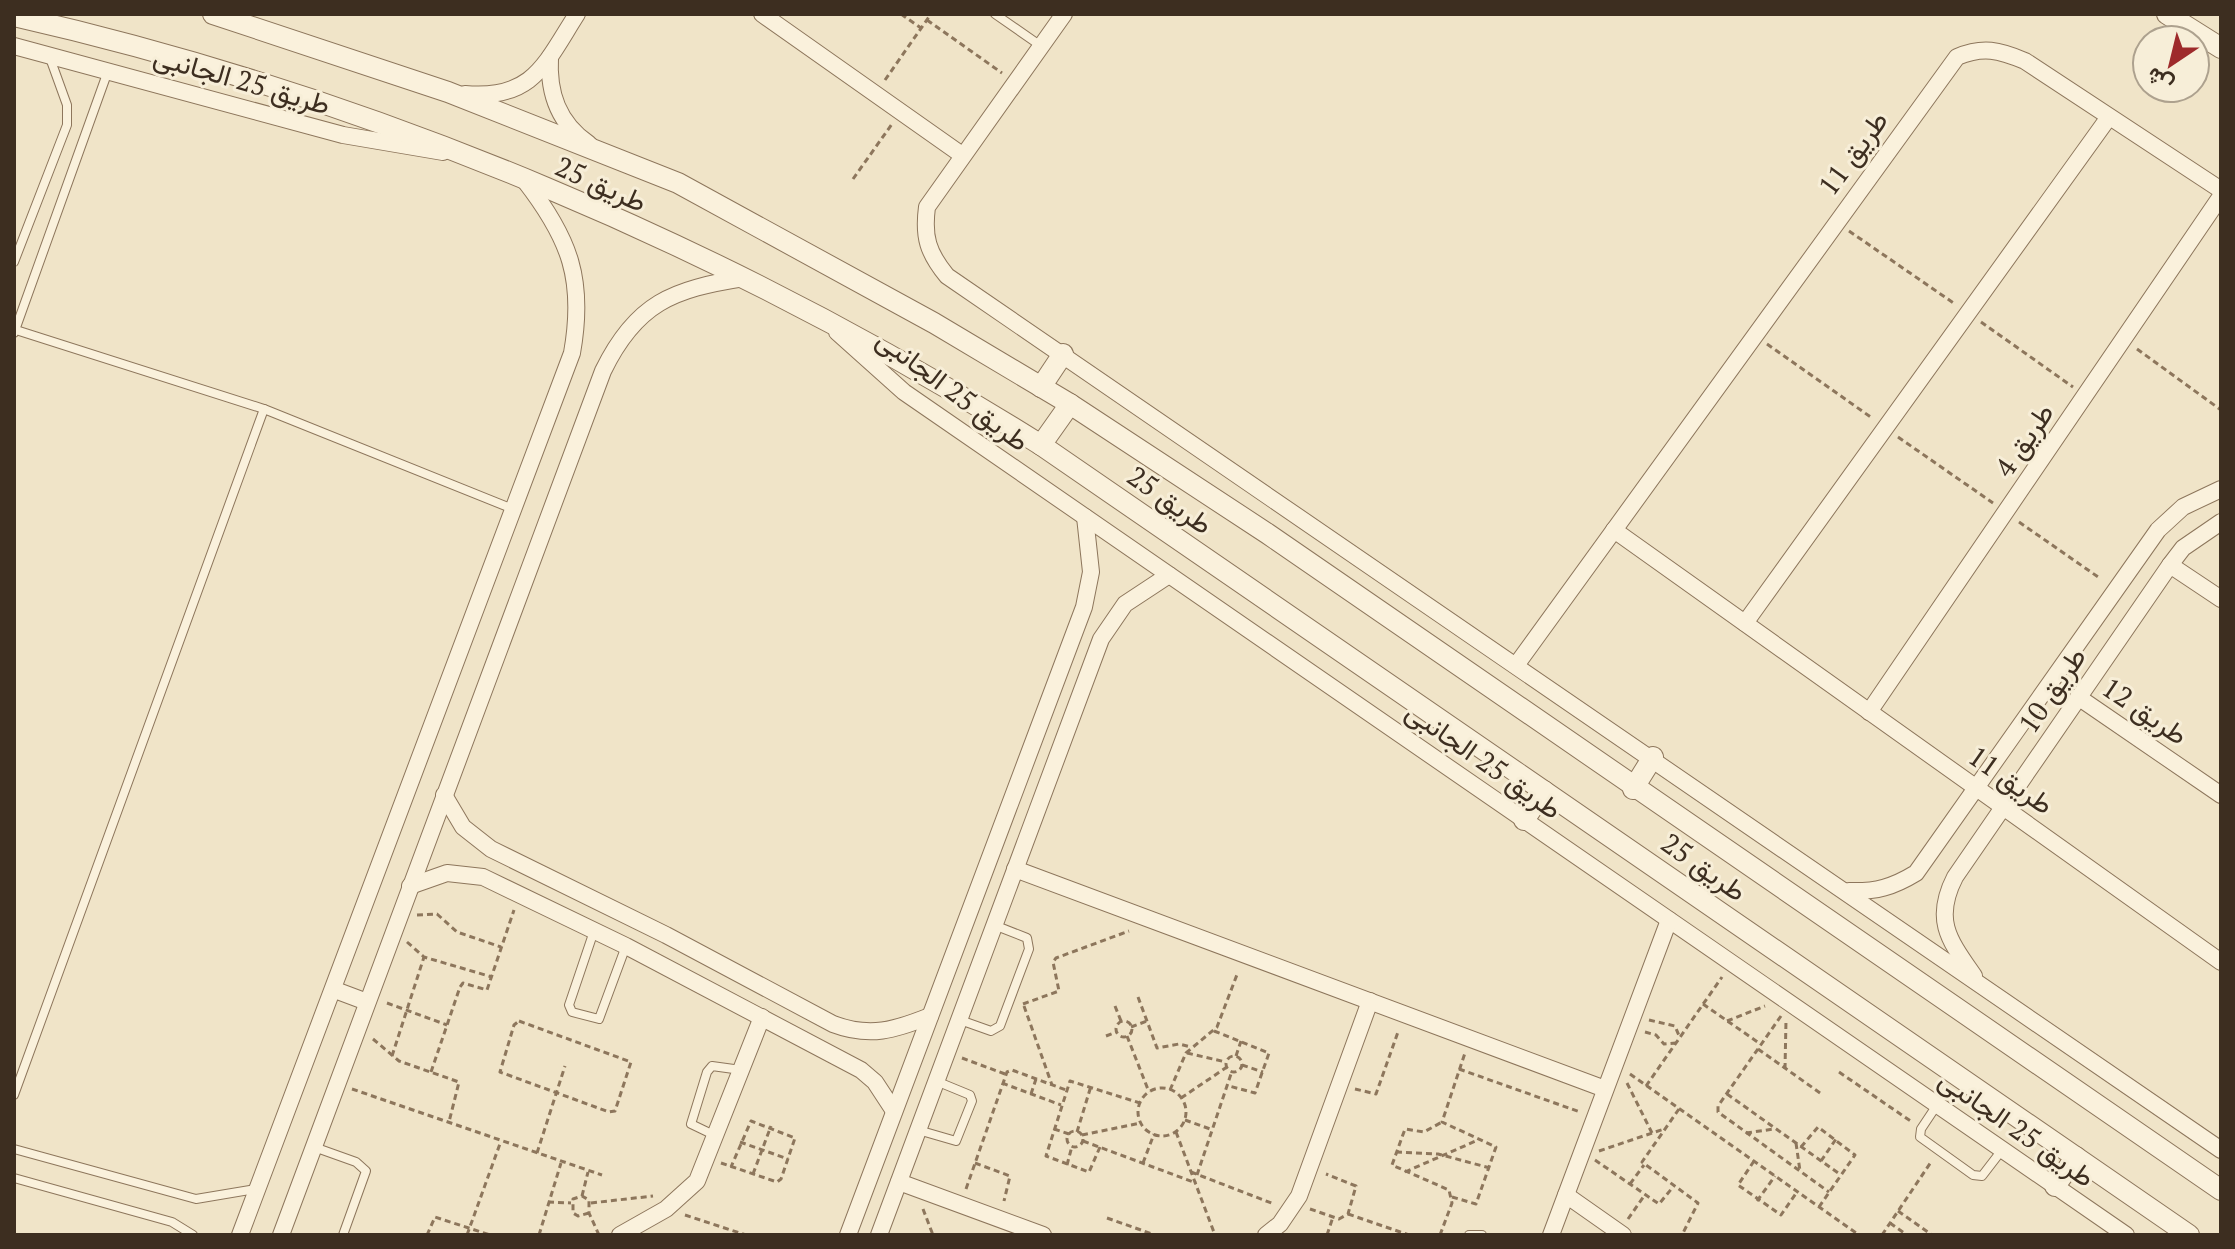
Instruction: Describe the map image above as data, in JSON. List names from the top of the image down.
{
  "streets": {
    "street": [
      "طريق 25 الجانبى",
      "طريق 11",
      "طريق 25",
      "طريق 4",
      "طريق 10",
      "طريق 12"
    ]
  },
  "crossings": [
    ["طريق 25 الجانبى", "طريق 25"],
    ["طريق 11", "طريق 4"],
    ["طريق 11", "طريق 10"],
    ["طريق 10", "طريق 12"]
  ],
  "north": "bottom left"
}
